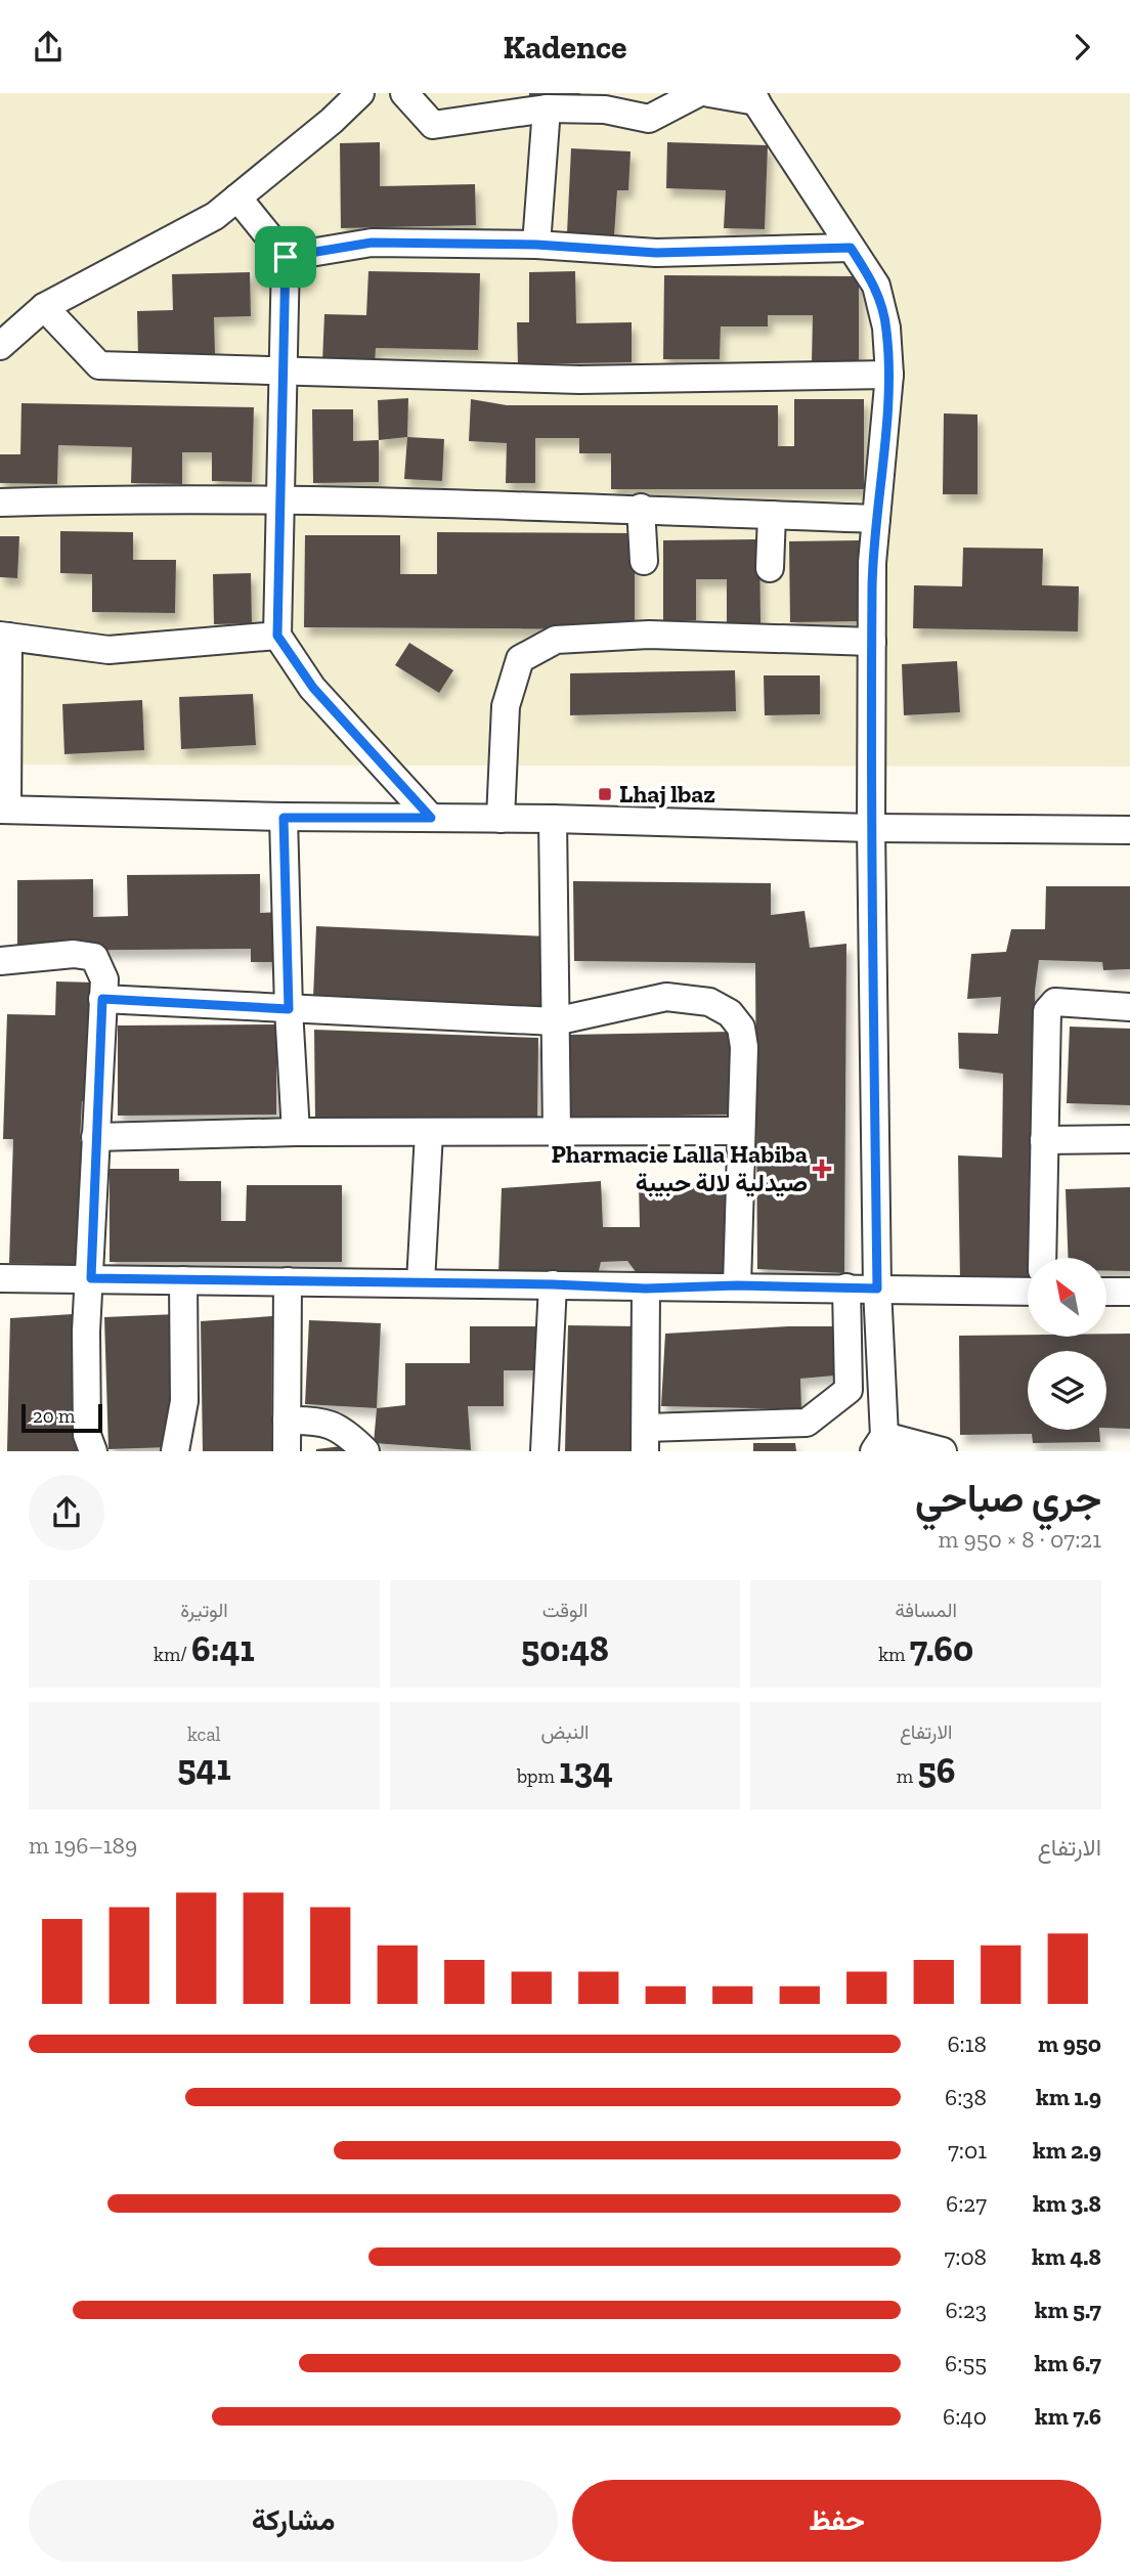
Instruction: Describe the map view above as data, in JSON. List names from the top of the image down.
{
  "places": {
    "transit": ["Lhaj lbaz"],
    "health": ["Pharmacie Lalla Habiba صيدلية لالة حبيبة"]
  },
  "scale_bar": "20 m",
  "north": "top left",
  "page": {
    "header": "Kadence",
    "scale": "20 m",
    "heading": ["جري صباحي", "07:21 · 8 × 950 m"],
    "stats": [
      ["المسافة", "7.60 km"],
      ["الوقت", "50:48"],
      ["الوتيرة", "6:41 /km"],
      ["الارتفاع", "56 m"],
      ["النبض", "134 bpm"],
      ["kcal", "541"]
    ],
    "chart": ["الارتفاع", "189–196 m"],
    "list": [
      {
        "name": "950 m",
        "note": "6:18"
      },
      {
        "name": "1.9 km",
        "note": "6:38"
      },
      {
        "name": "2.9 km",
        "note": "7:01"
      },
      {
        "name": "3.8 km",
        "note": "6:27"
      },
      {
        "name": "4.8 km",
        "note": "7:08"
      },
      {
        "name": "5.7 km",
        "note": "6:23"
      },
      {
        "name": "6.7 km",
        "note": "6:55"
      },
      {
        "name": "7.6 km",
        "note": "6:40"
      }
    ],
    "buttons": ["حفظ", "مشاركة"]
  }
}
